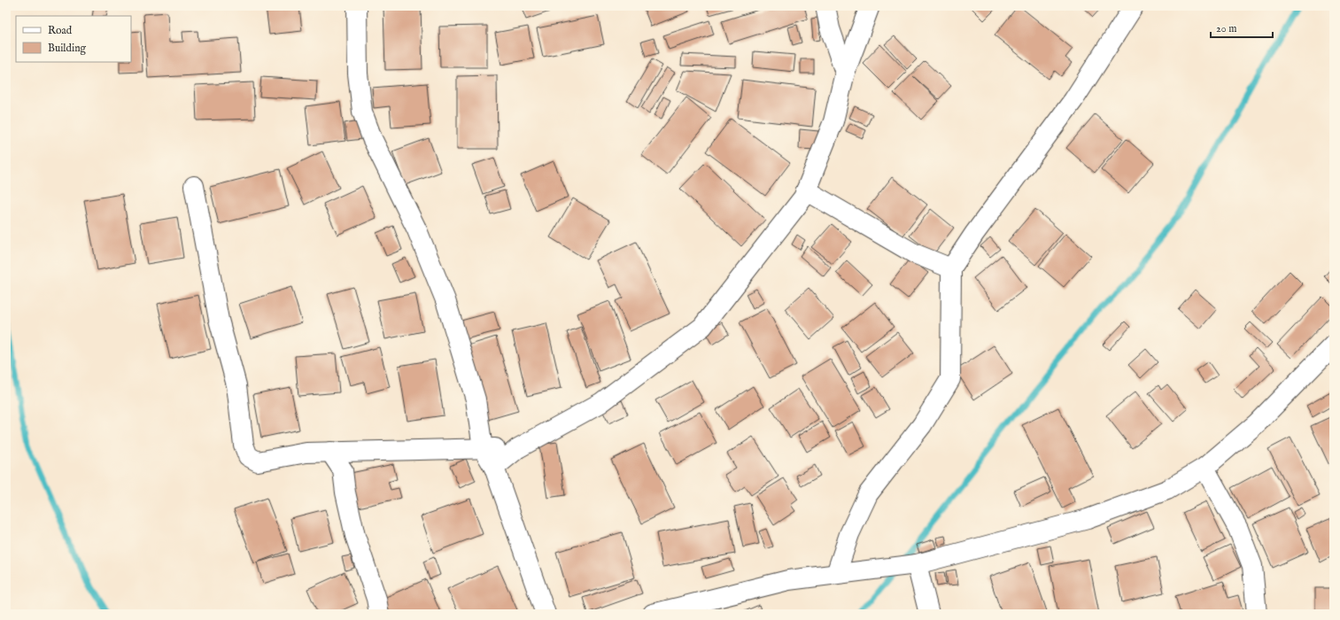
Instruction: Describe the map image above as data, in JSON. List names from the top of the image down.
{
  "legend": ["Road", "Building"],
  "scale_bar": "20 m"
}
